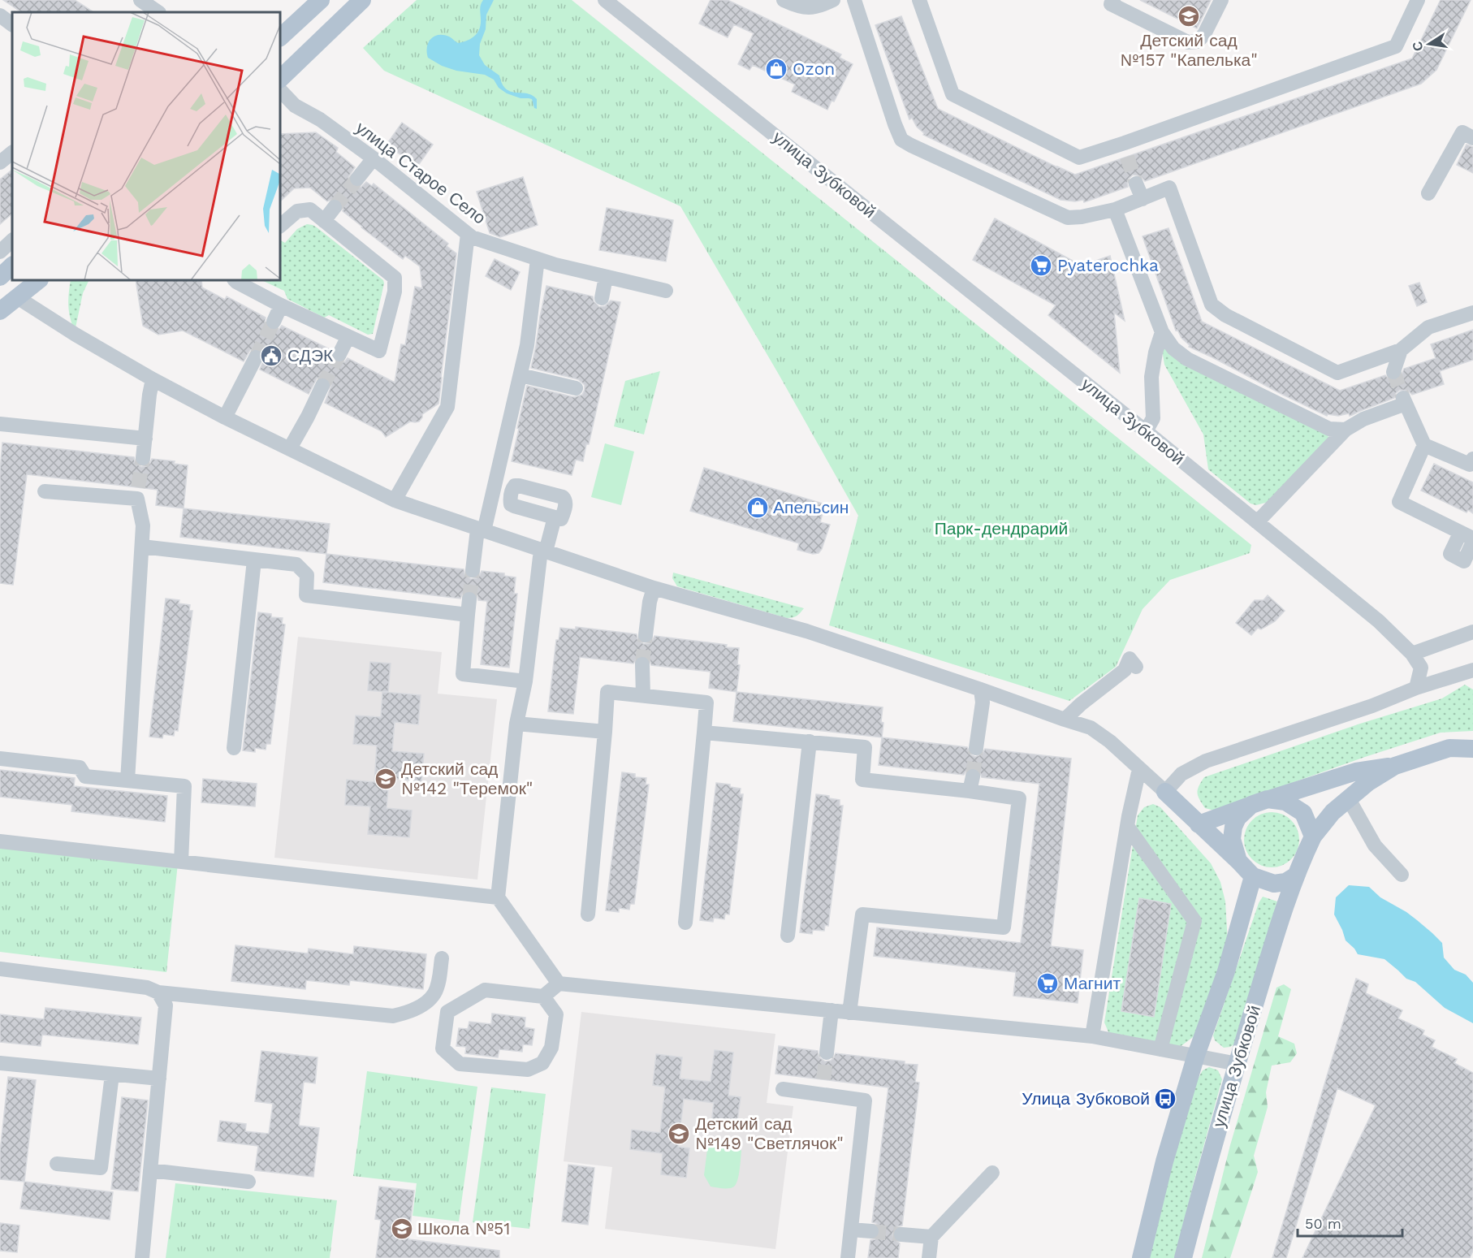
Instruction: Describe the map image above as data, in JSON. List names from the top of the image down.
{
  "streets": {
    "main road": ["улица Зубковой"],
    "street": ["улица Старое Село"]
  },
  "parks": ["Парк-дендрарий"],
  "places": {
    "school or university": [
      "Детский сад №157 \"Капелька\"",
      "Детский сад №142 \"Теремок\"",
      "Детский сад №149 \"Светлячок\"",
      "Школа №51"
    ],
    "shop": ["Ozon", "Апельсин"],
    "supermarket": ["Pyaterochka", "Магнит"],
    "public building": ["СДЭК"],
    "bus stop": ["Улица Зубковой"]
  },
  "scale_bar": "50 m",
  "north": "left"
}
